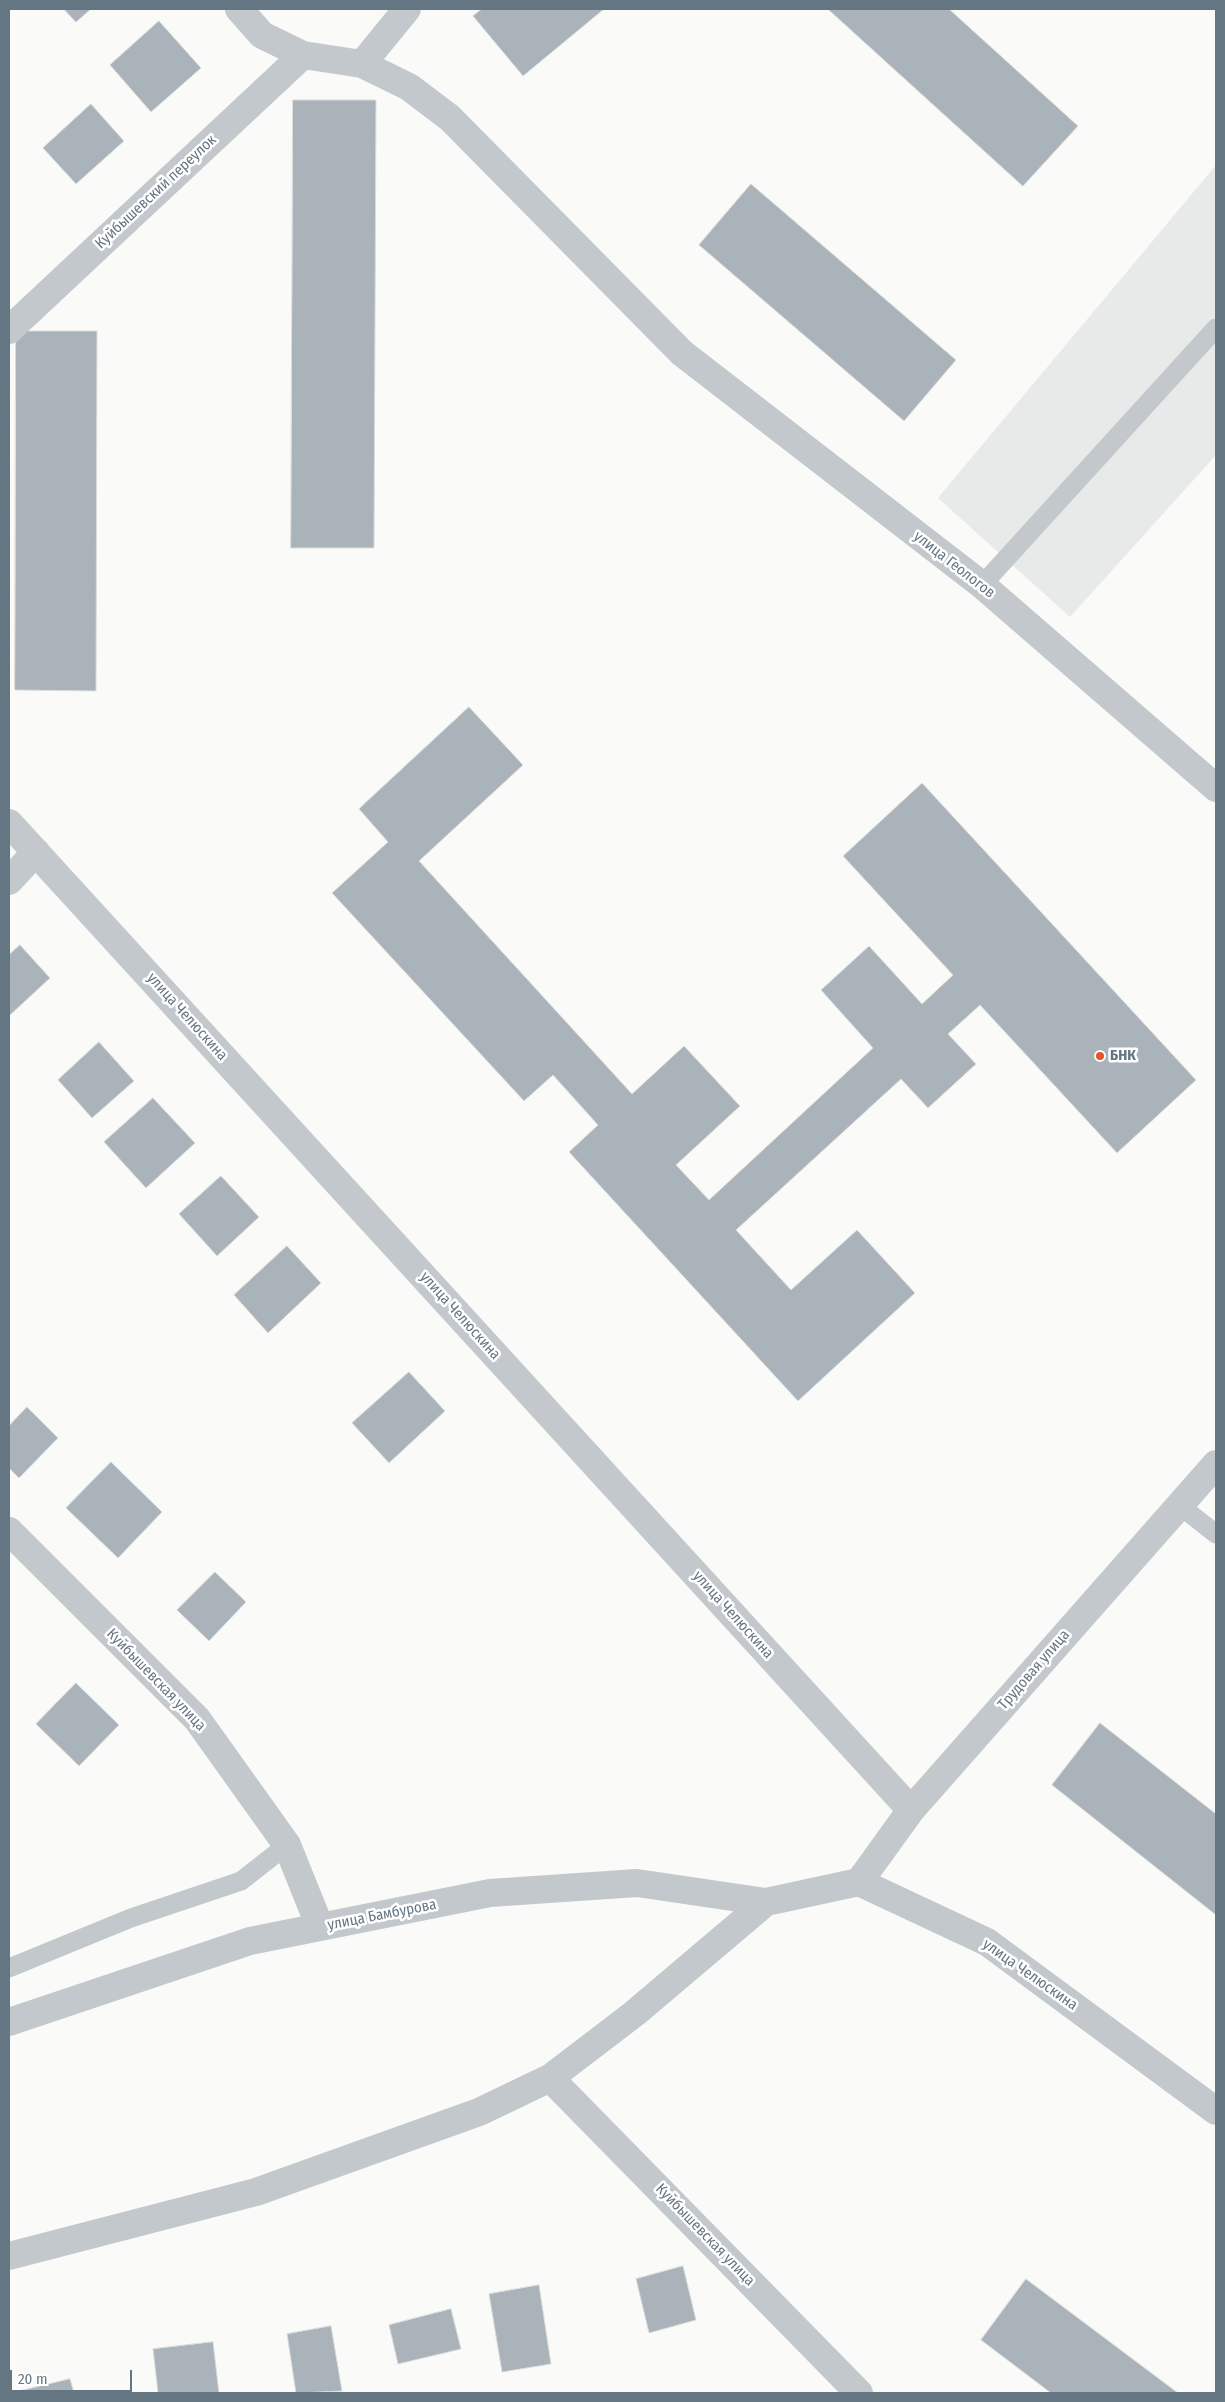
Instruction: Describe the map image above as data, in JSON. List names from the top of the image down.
{
  "streets": {
    "street": [
      "Куйбышевский переулок",
      "улица Геологов",
      "улица Челюскина",
      "Трудовая улица",
      "Куйбышевская улица",
      "улица Бамбурова"
    ]
  },
  "crossings": [
    ["Куйбышевский переулок", "улица Геологов"],
    ["улица Челюскина", "Трудовая улица"],
    ["Куйбышевская улица", "улица Бамбурова"]
  ],
  "places": ["БНК"],
  "scale_bar": "20 m"
}
